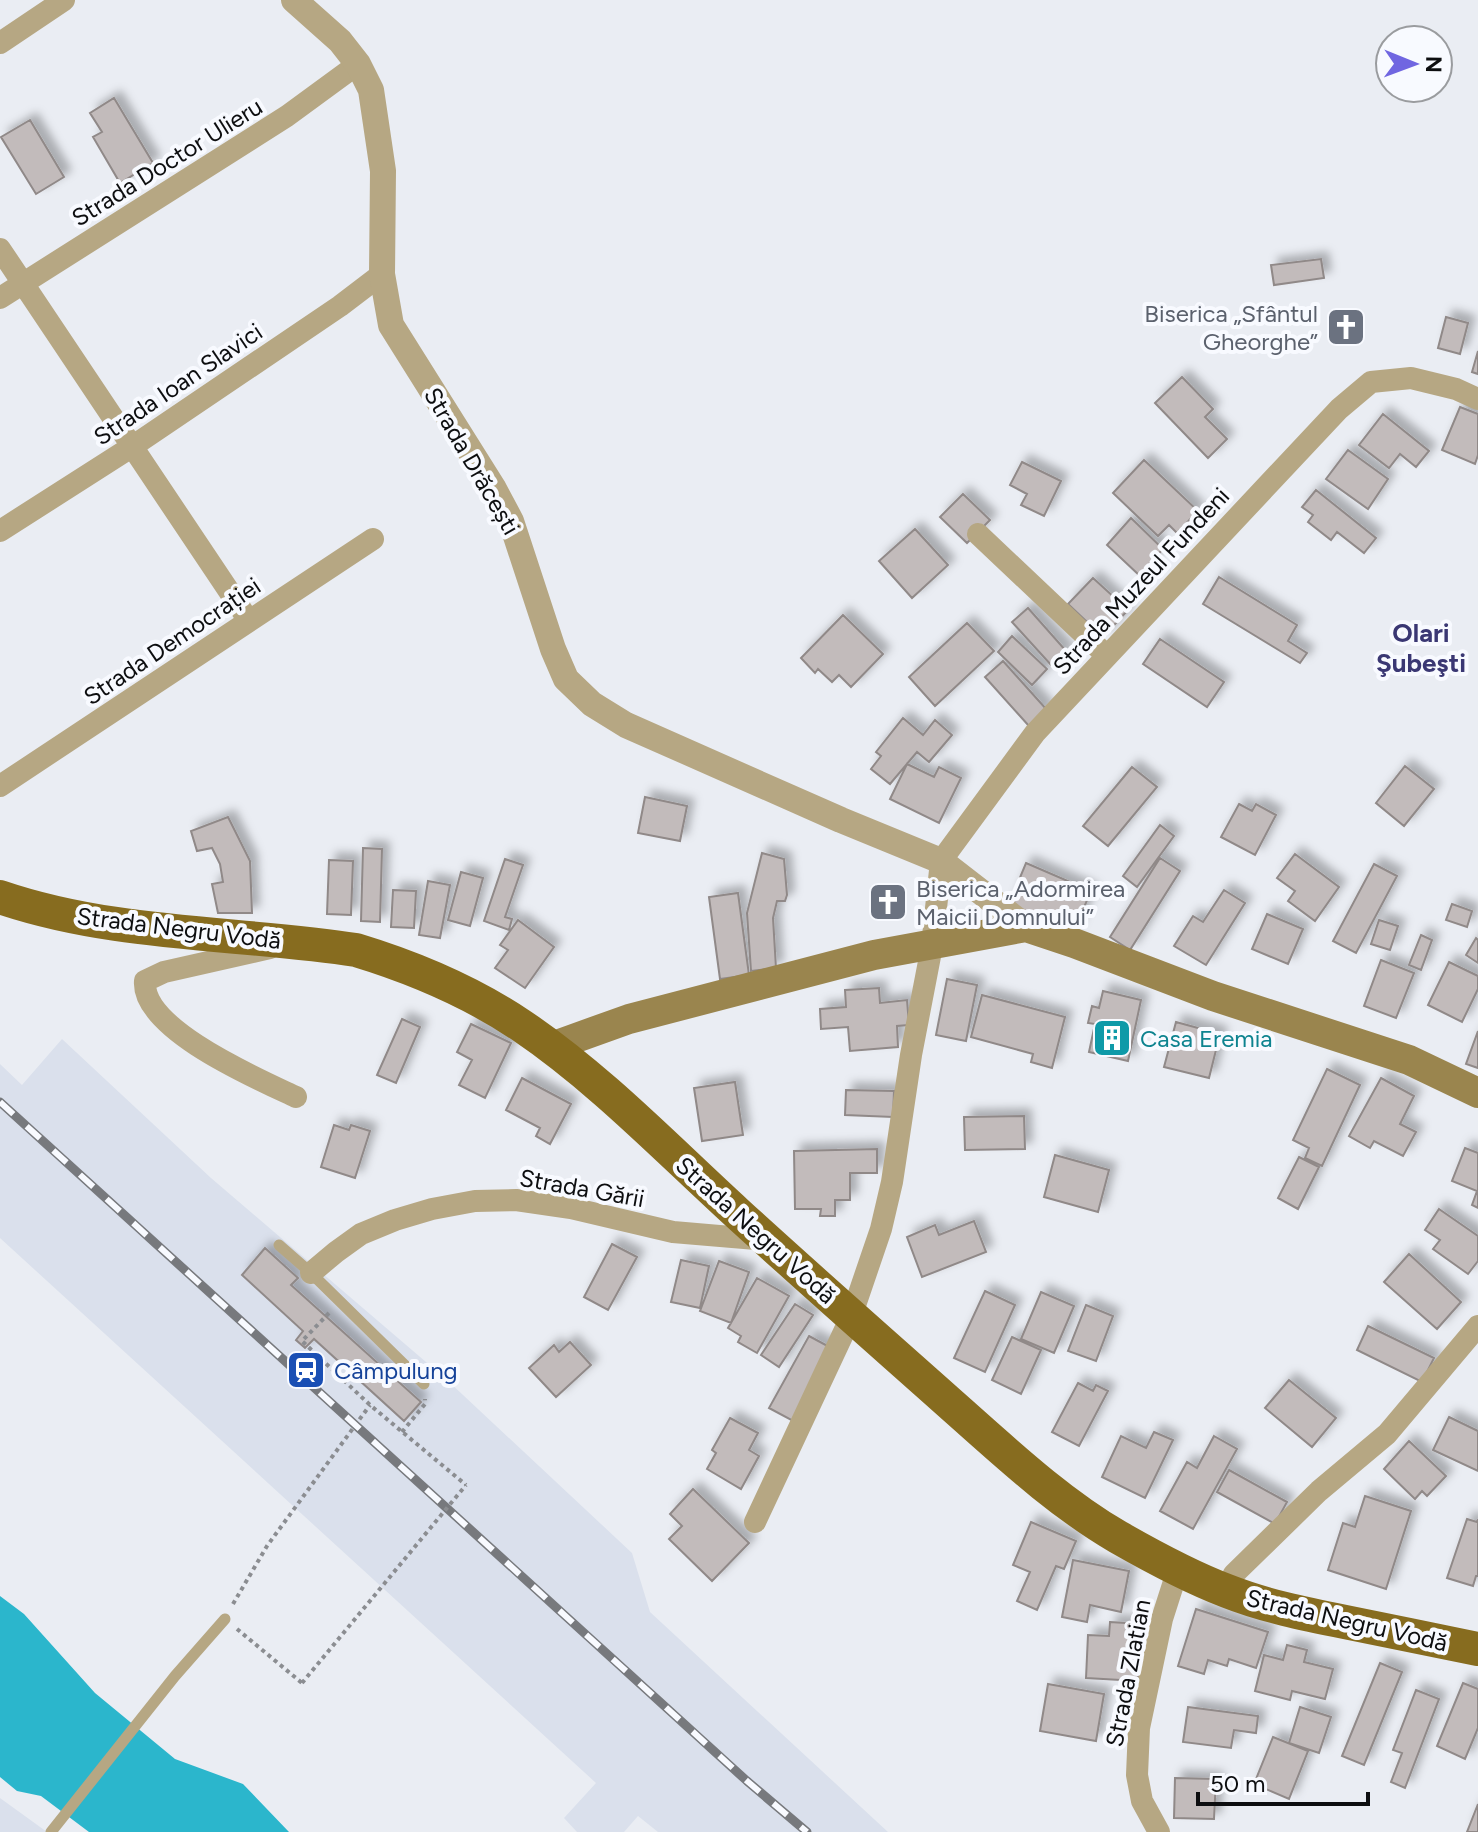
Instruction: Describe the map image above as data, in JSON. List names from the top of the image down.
{
  "streets": {
    "main road": ["Strada Negru Vodă"],
    "street": [
      "Strada Doctor Ulieru",
      "Strada Ioan Slavici",
      "Strada Drăcești",
      "Strada Muzeul Fundeni",
      "Strada Democrației",
      "Strada Gării",
      "Strada Zlatian"
    ]
  },
  "crossings": [
    ["Strada Doctor Ulieru", "Strada Drăcești"],
    ["Strada Ioan Slavici", "Strada Drăcești"],
    ["Strada Drăcești", "Strada Muzeul Fundeni"],
    ["Strada Negru Vodă", "Strada Gării"],
    ["Strada Negru Vodă", "Strada Zlatian"]
  ],
  "districts": ["Olari Şubeşti"],
  "places": {
    "church": ["Biserica „Sfântul Gheorghe”", "Biserica „Adormirea Maicii Domnului”"],
    "building": ["Casa Eremia"],
    "station": ["Câmpulung"]
  },
  "scale_bar": "50 m",
  "north": "right"
}
